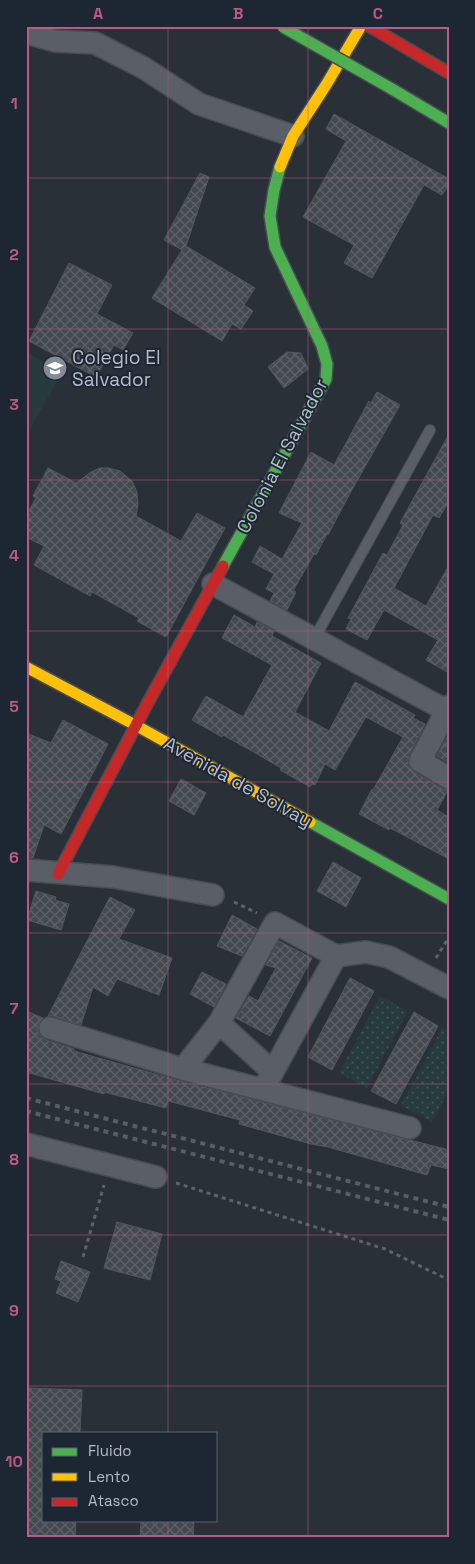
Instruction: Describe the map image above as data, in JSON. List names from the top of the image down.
{
  "streets": {
    "main road": ["Colonia El Salvador", "Avenida de Solvay"]
  },
  "crossings": [
    ["Colonia El Salvador", "Avenida de Solvay"]
  ],
  "places": {
    "school or university": ["Colegio El Salvador"]
  },
  "legend": ["Fluido", "Lento", "Atasco"],
  "grid": {
    "columns": ["A", "B", "C"],
    "rows": [
      "1",
      "2",
      "3",
      "4",
      "5",
      "6",
      "7",
      "8",
      "9",
      "10"
    ]
  }
}
